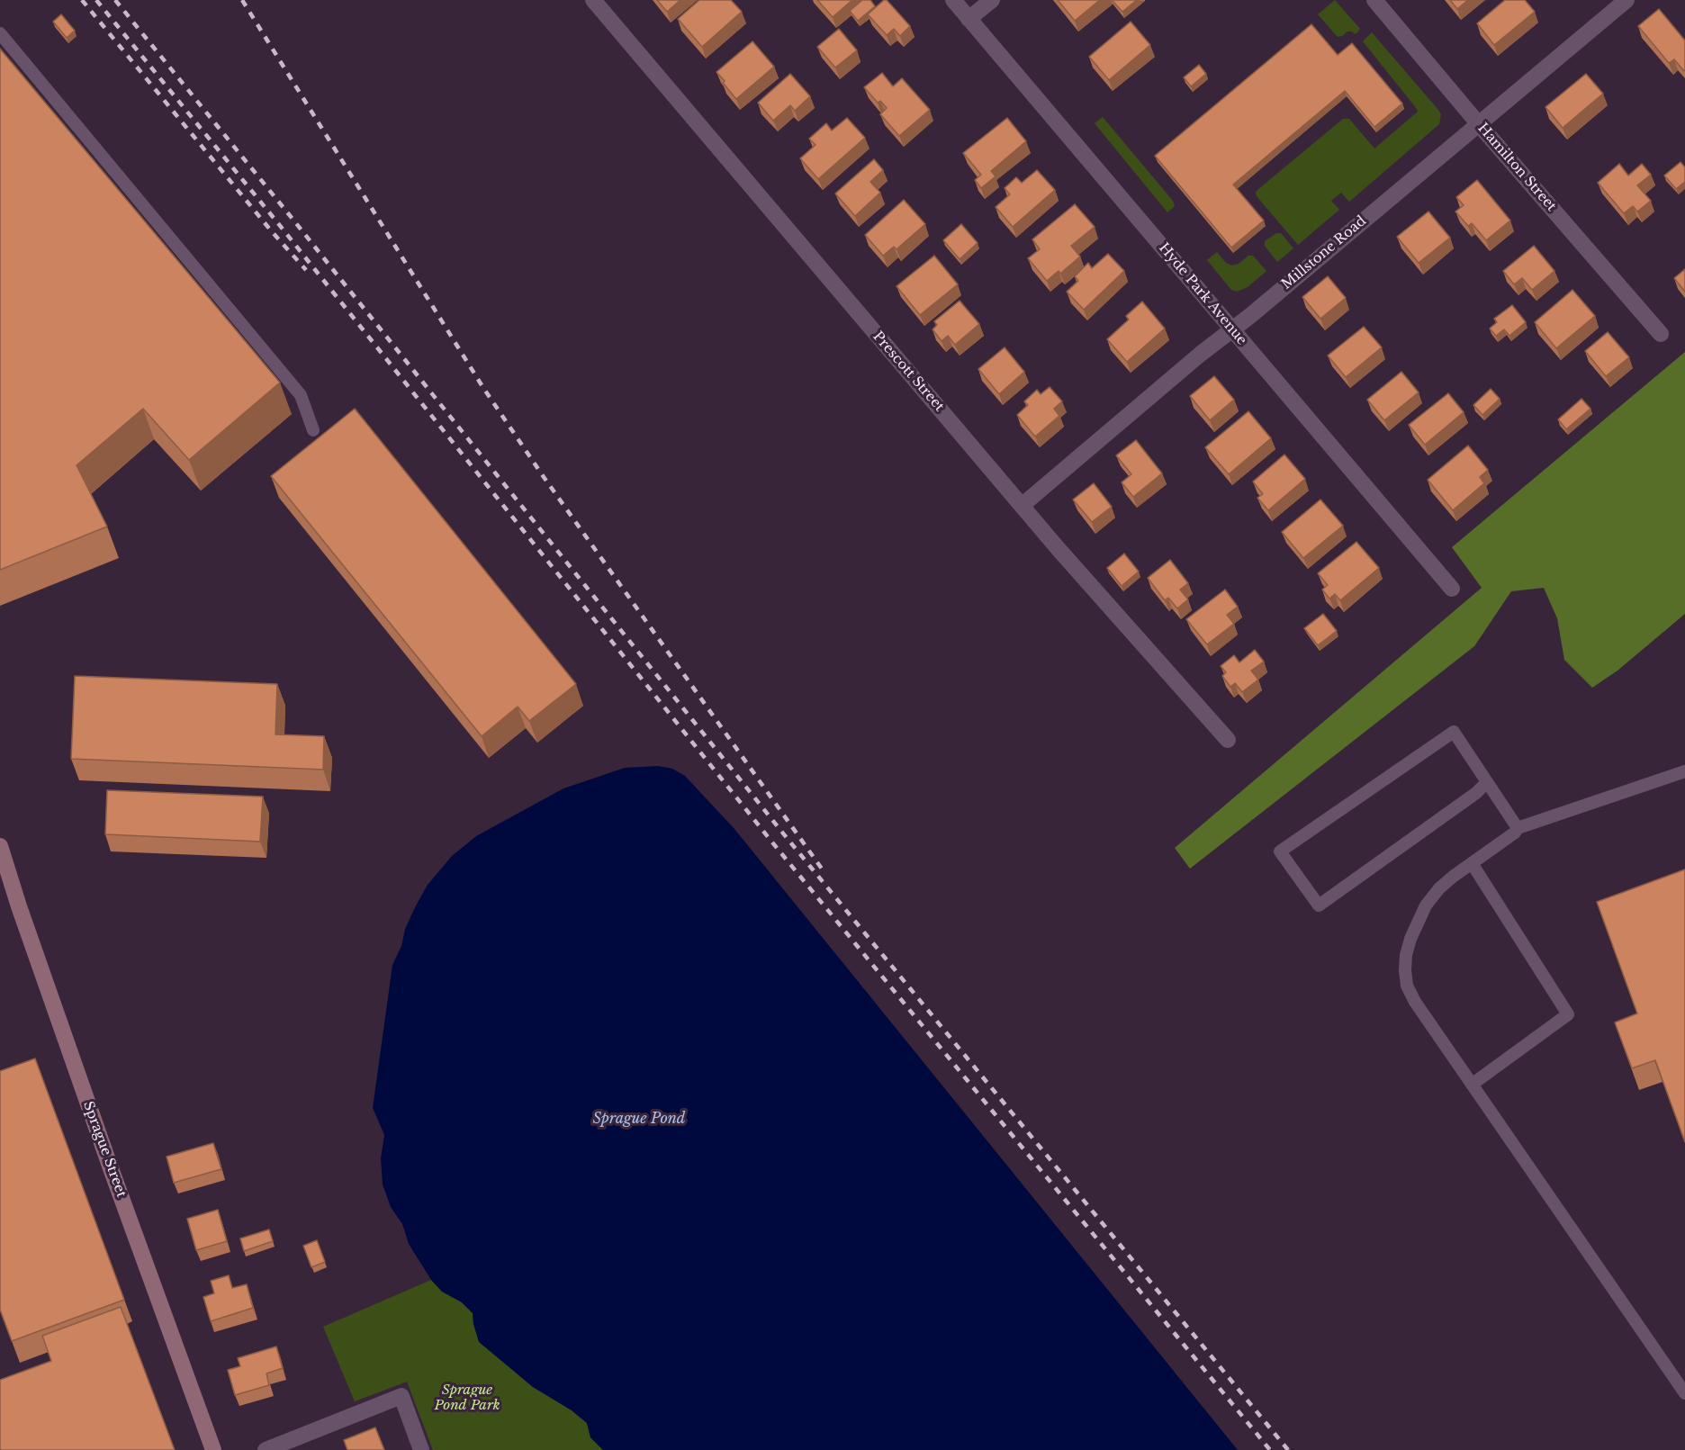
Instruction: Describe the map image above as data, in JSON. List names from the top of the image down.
{
  "streets": {
    "main road": ["Sprague Street"],
    "street": [
      "Hamilton Street",
      "Millstone Road",
      "Hyde Park Avenue",
      "Prescott Street"
    ]
  },
  "crossings": [
    ["Hamilton Street", "Millstone Road"],
    ["Millstone Road", "Hyde Park Avenue"],
    ["Millstone Road", "Prescott Street"]
  ],
  "water": ["Sprague Pond"],
  "parks": ["Sprague Pond Park"]
}
